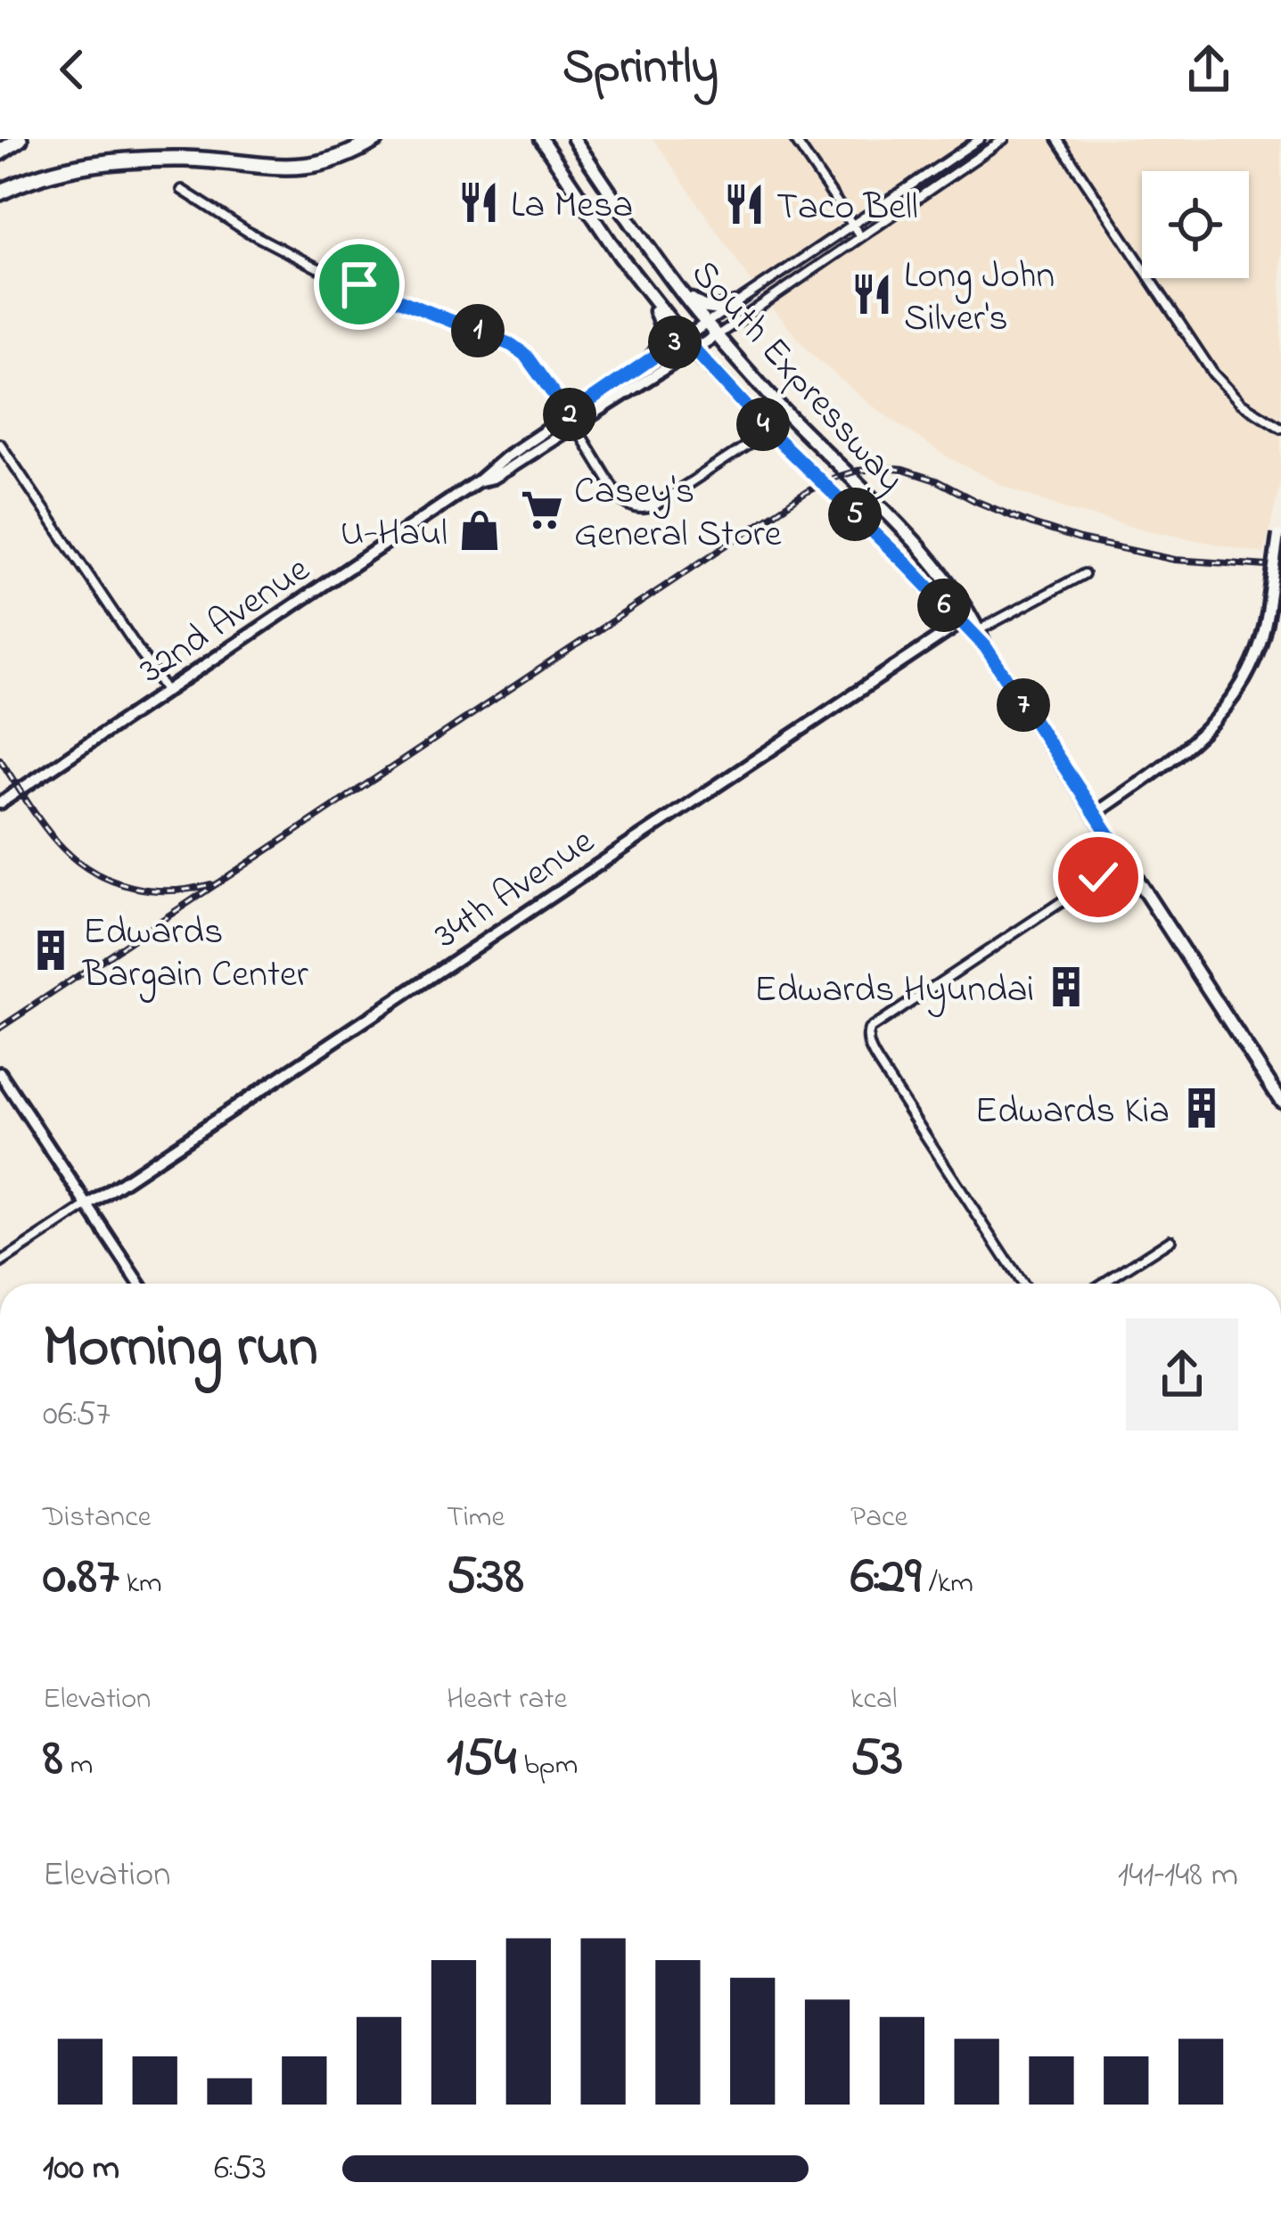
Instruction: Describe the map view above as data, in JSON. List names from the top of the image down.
{
  "streets": {
    "main road": ["South Expressway"],
    "street": ["32nd Avenue", "34th Avenue"]
  },
  "crossings": [
    ["South Expressway", "32nd Avenue"],
    ["South Expressway", "34th Avenue"]
  ],
  "places": {
    "restaurant": ["La Mesa", "Taco Bell", "Long John Silver's"],
    "supermarket": ["Casey's General Store"],
    "shop": ["U-Haul"],
    "building": ["Edwards Bargain Center", "Edwards Hyundai", "Edwards Kia"]
  },
  "page": {
    "header": "Sprintly",
    "pins": [
      "1",
      "3",
      "2",
      "4",
      "5",
      "6",
      "7"
    ],
    "heading": ["Morning run", "06:57"],
    "stats": [
      ["Distance", "0.87 km"],
      ["Time", "5:38"],
      ["Pace", "6:29 /km"],
      ["Elevation", "8 m"],
      ["Heart rate", "154 bpm"],
      ["kcal", "53"]
    ],
    "chart": ["Elevation", "141–148 m"],
    "list": [
      {
        "name": "100 m",
        "note": "6:53"
      }
    ]
  }
}
